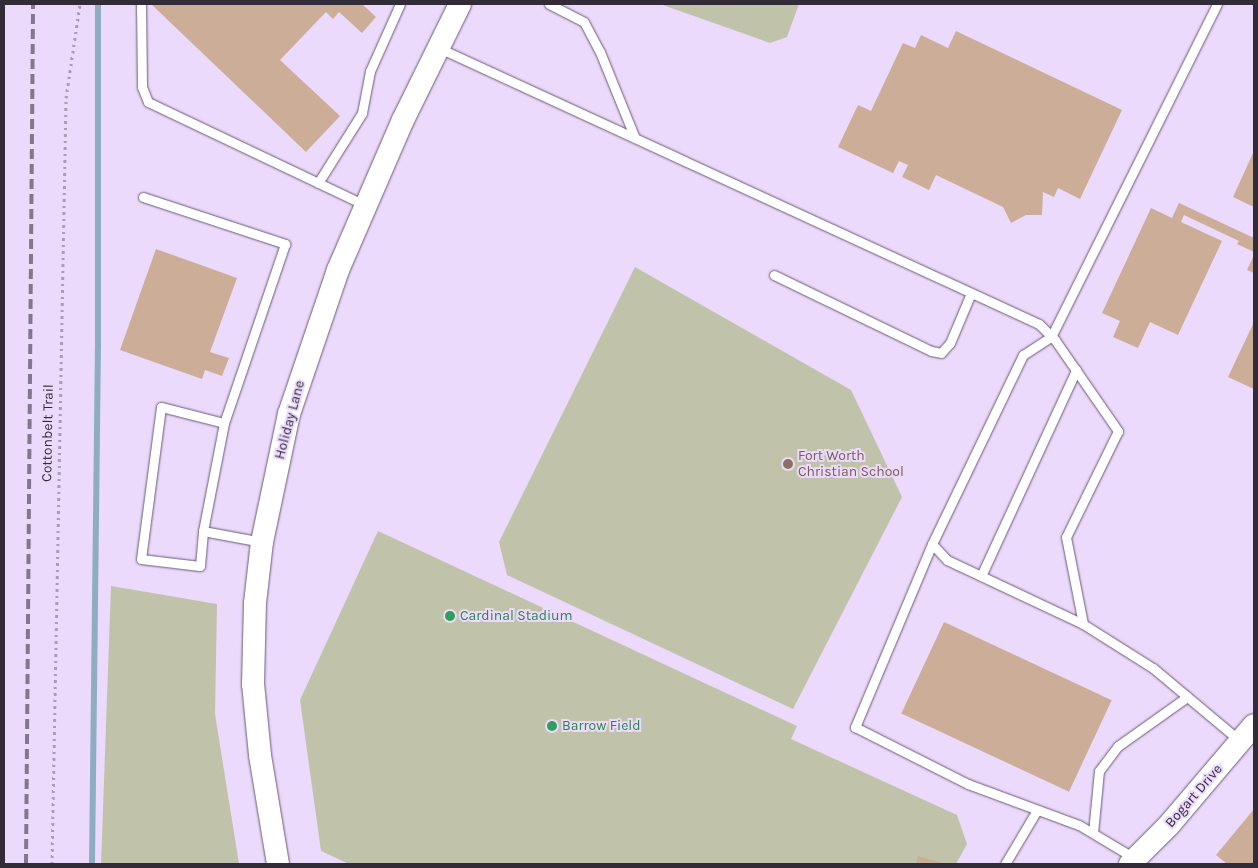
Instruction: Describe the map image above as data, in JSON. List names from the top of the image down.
{
  "streets": {
    "street": ["Holiday Lane", "Bogart Drive"],
    "path": ["Cottonbelt Trail"]
  },
  "places": ["Fort Worth Christian School", "Cardinal Stadium", "Barrow Field"]
}
